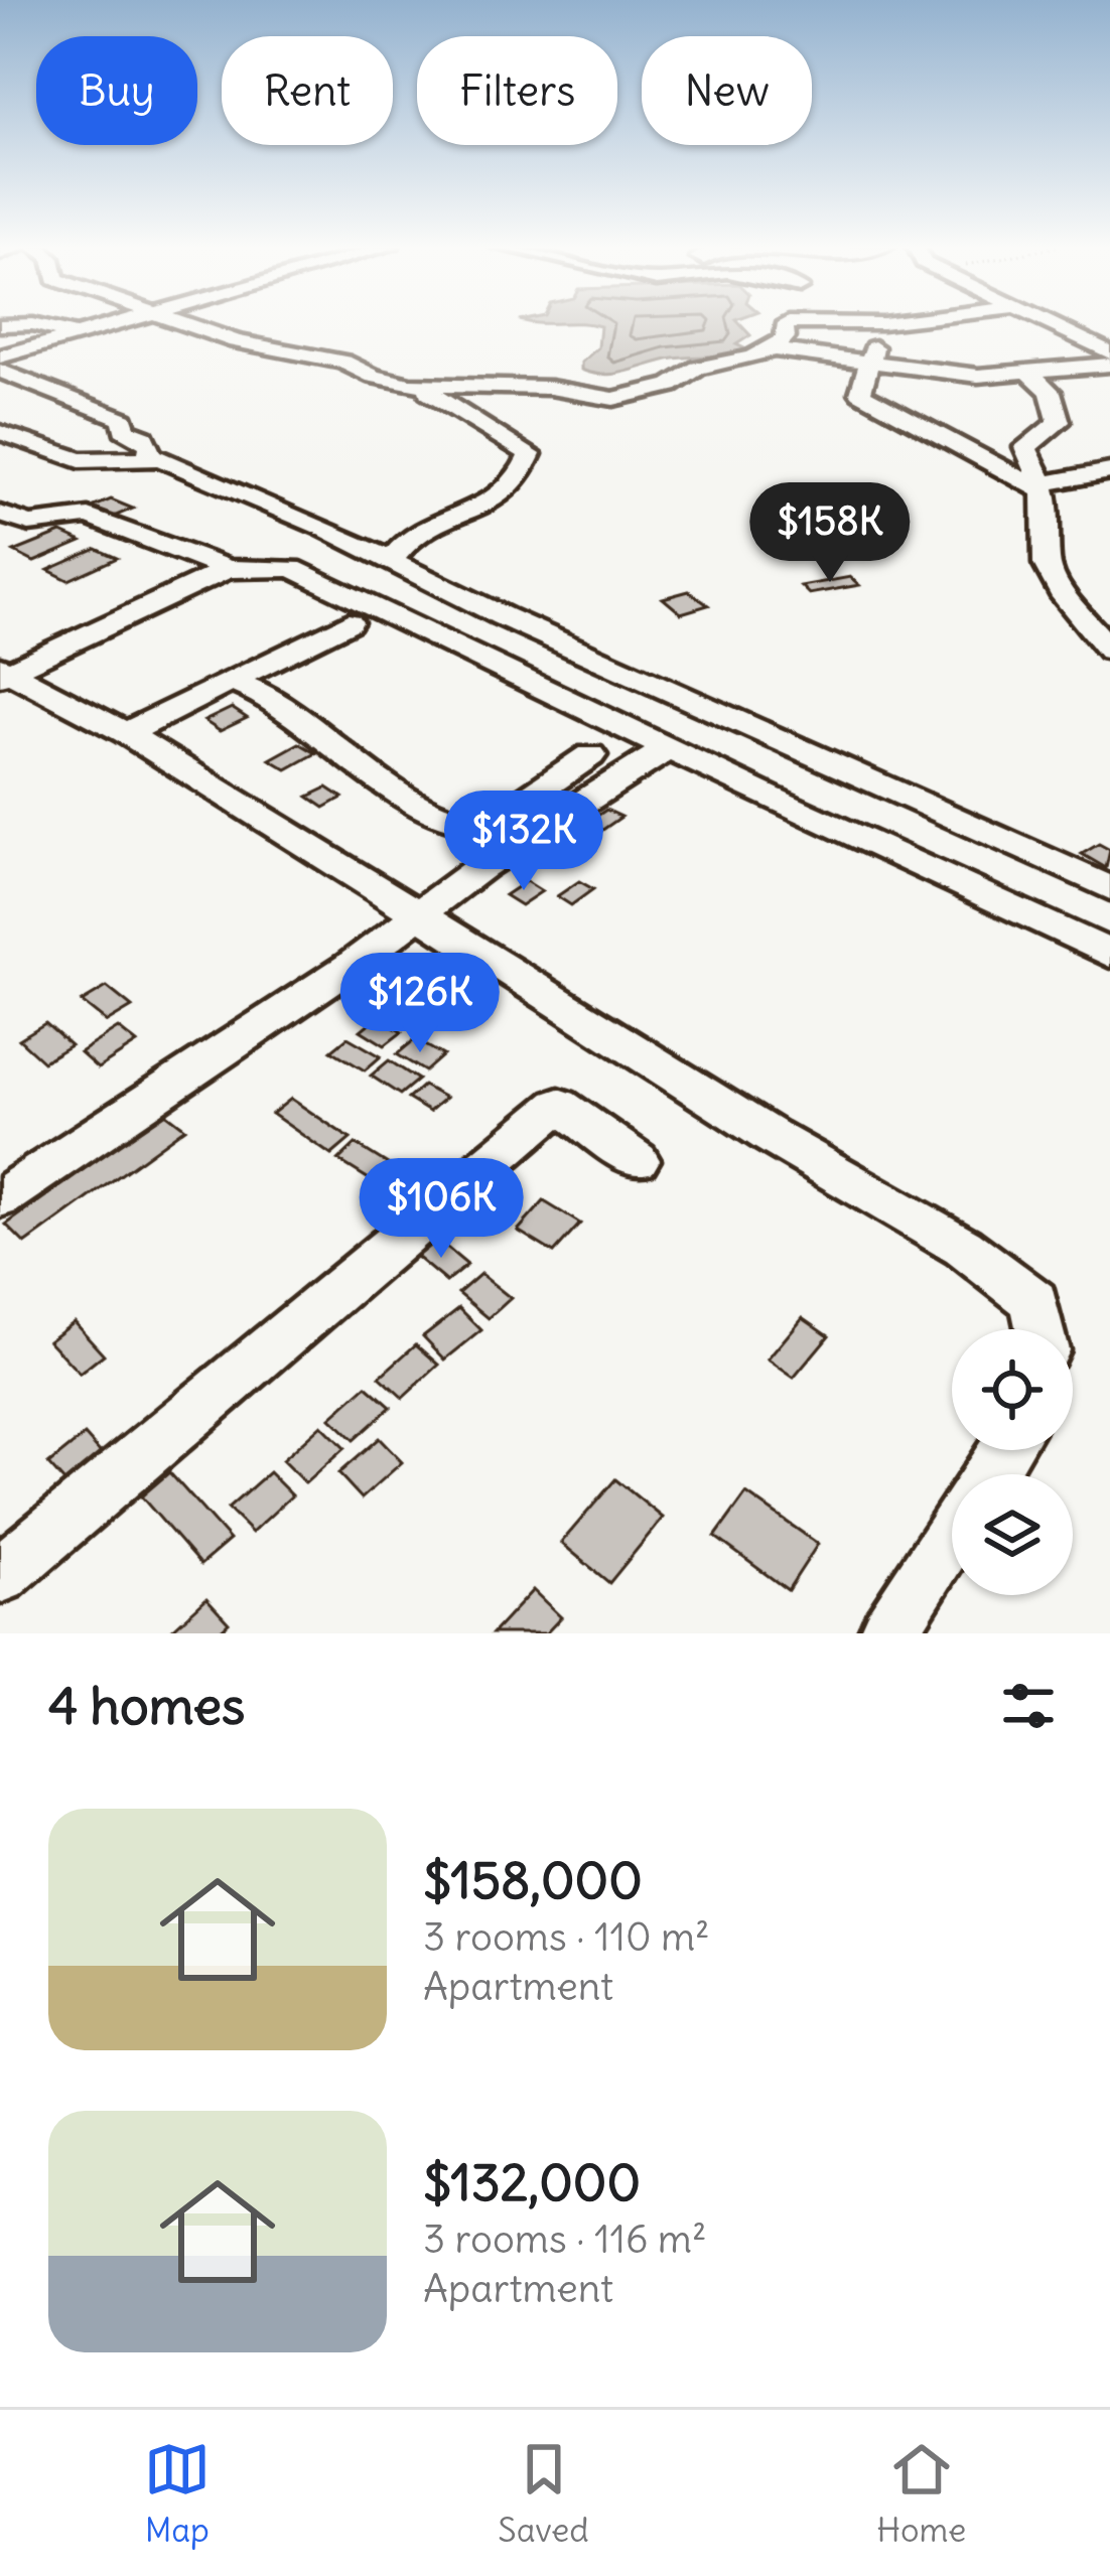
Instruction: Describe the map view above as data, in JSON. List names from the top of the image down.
{
  "page": {
    "chip": [
      "Buy",
      "Rent",
      "Filters",
      "New"
    ],
    "price": [
      "$158K",
      "$132K",
      "$126K",
      "$106K"
    ],
    "heading": "4 homes",
    "list": [
      {
        "name": "$158,000",
        "note": "3 rooms · 110 m² · Apartment"
      },
      {
        "name": "$132,000",
        "note": "3 rooms · 116 m² · Apartment"
      }
    ],
    "tabs": ["Map", "Saved", "Home"]
  }
}
